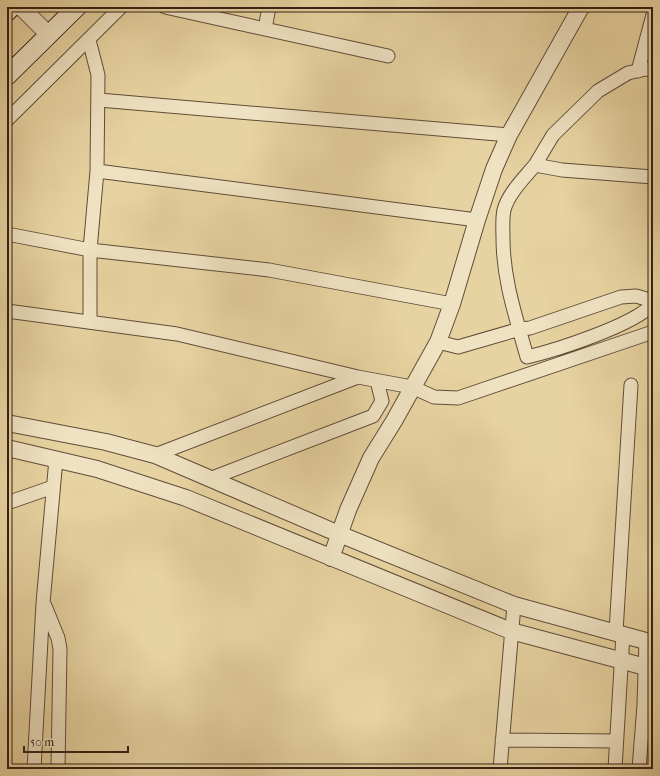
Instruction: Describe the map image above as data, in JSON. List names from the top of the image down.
{
  "scale_bar": "50 m"
}
